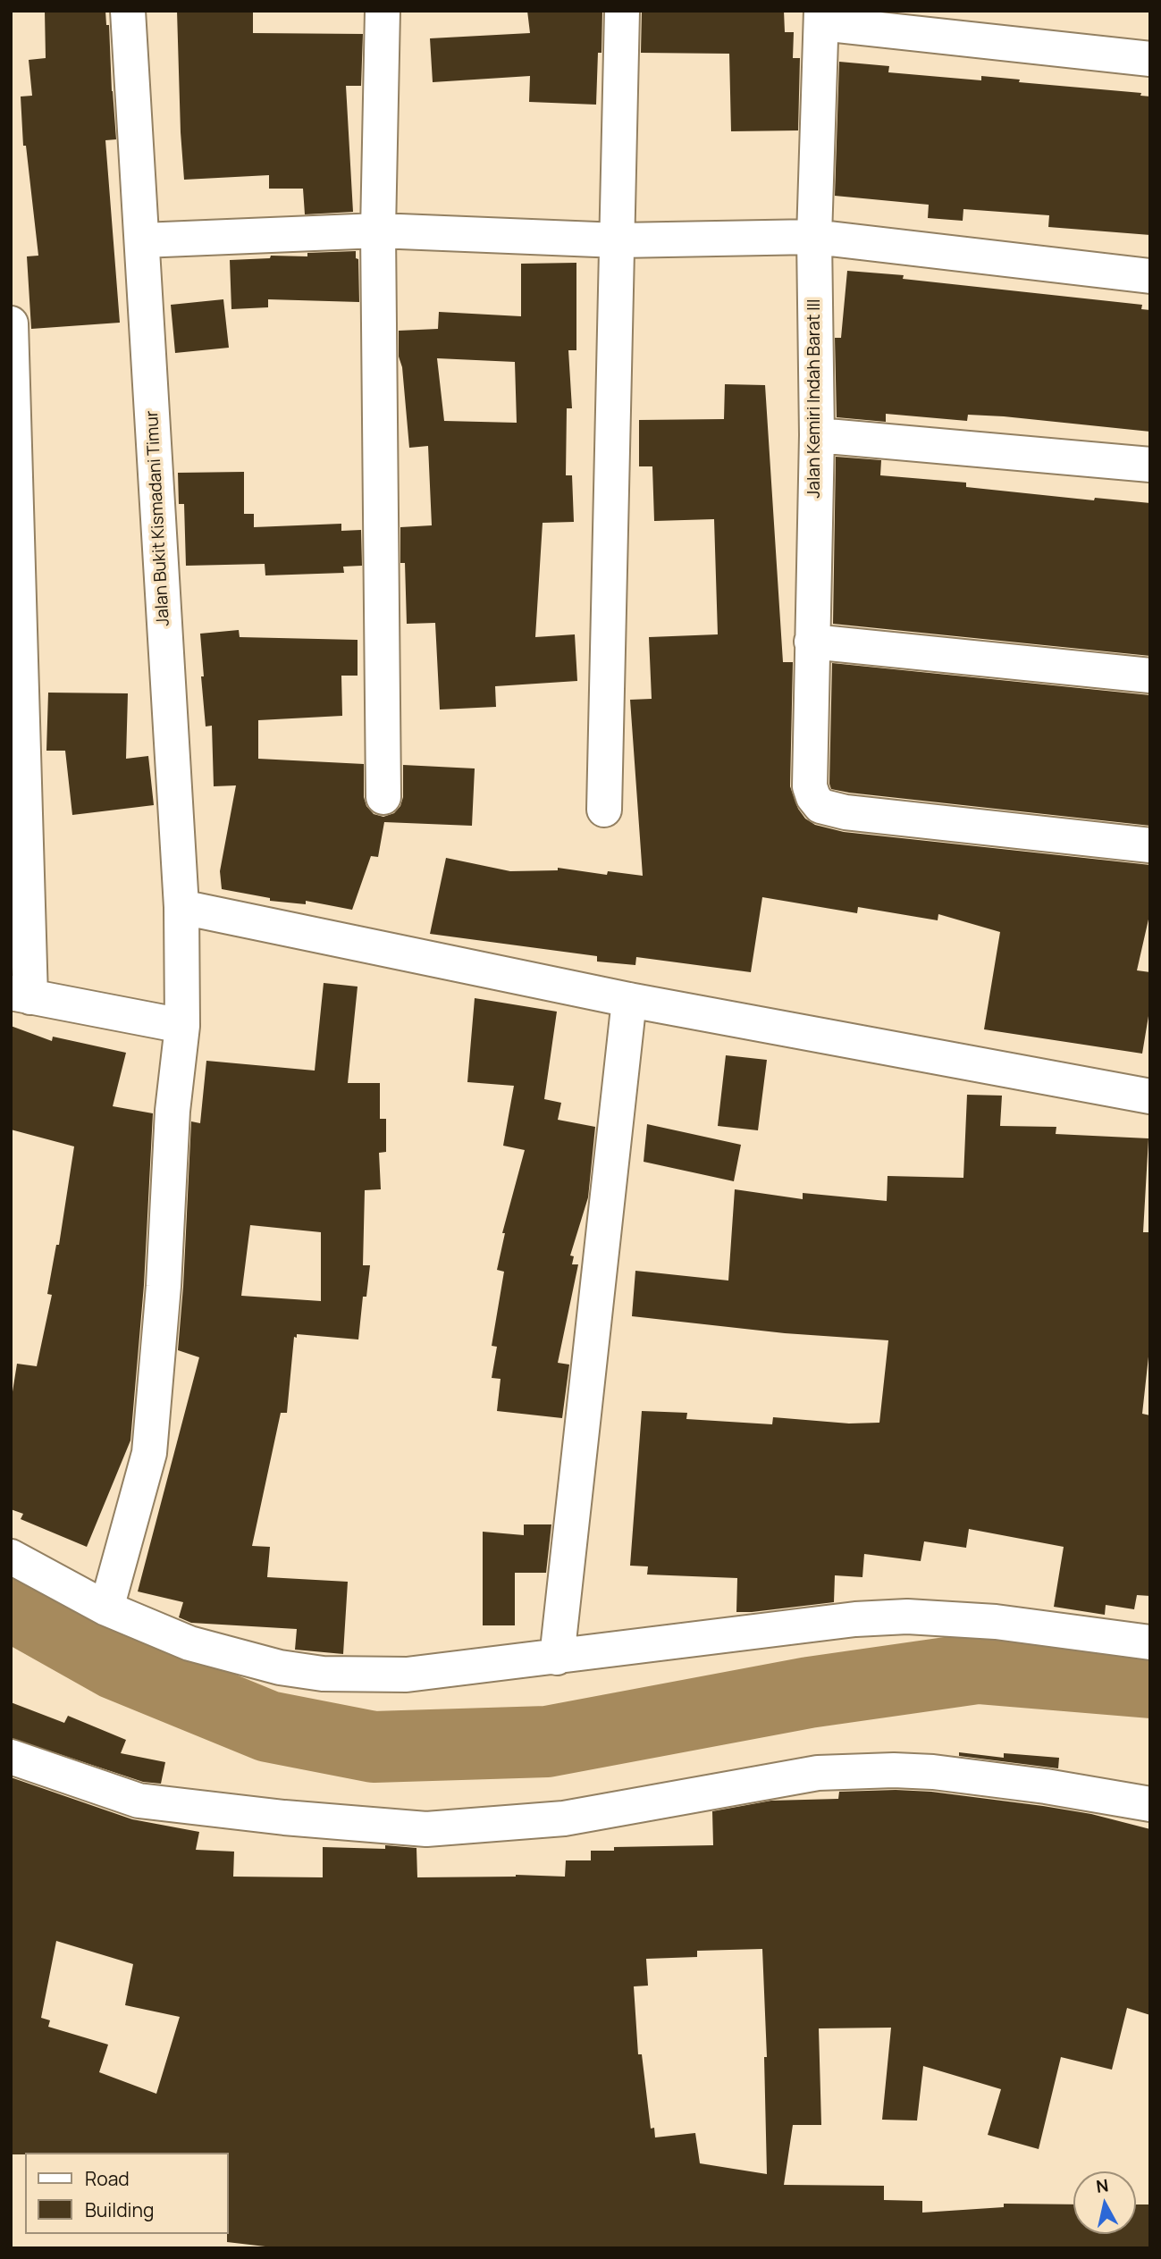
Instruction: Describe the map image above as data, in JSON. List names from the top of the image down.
{
  "streets": {
    "street": ["Jalan Kemiri Indah Barat III", "Jalan Bukit Kismadani Timur"]
  },
  "legend": ["Road", "Building"],
  "north": "top"
}
